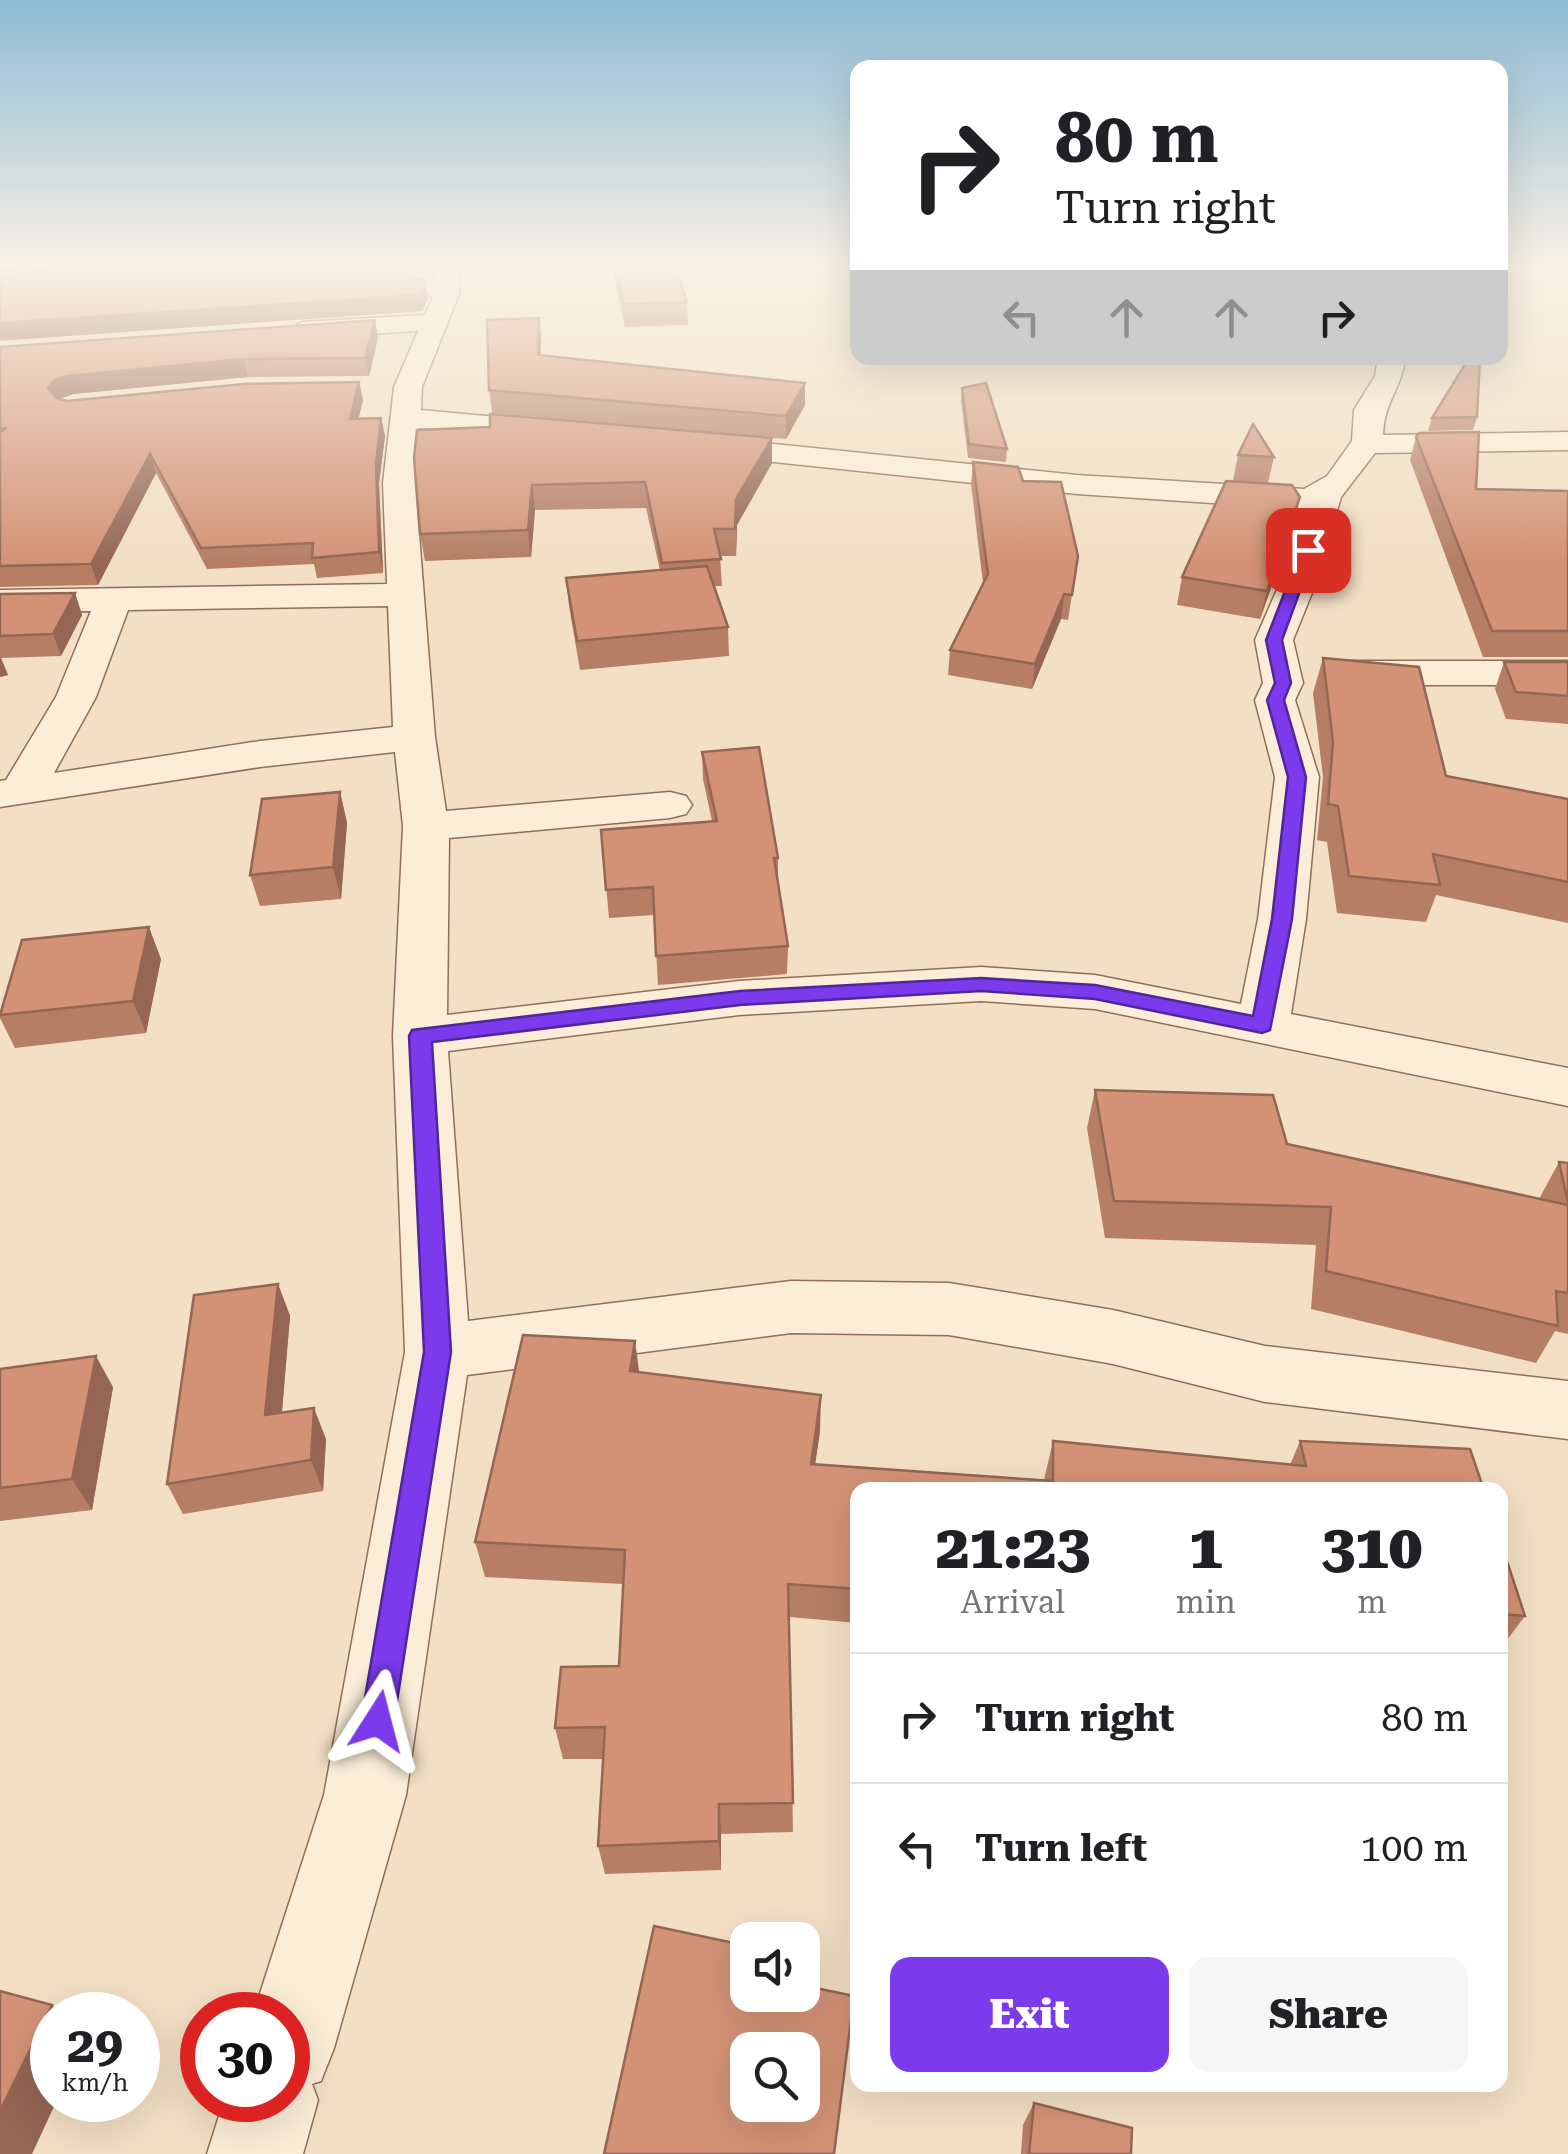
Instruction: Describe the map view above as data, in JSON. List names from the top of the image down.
{
  "page": {
    "turn": ["80 m", "Turn right"],
    "eta": [
      "21:23",
      "Arrival",
      "1",
      "min",
      "310",
      "m"
    ],
    "list": [
      {
        "name": "Turn right",
        "value": "80 m"
      },
      {
        "name": "Turn left",
        "value": "100 m"
      }
    ],
    "buttons": ["Exit", "Share"],
    "speed": "29 km/h",
    "limit": "30"
  }
}
